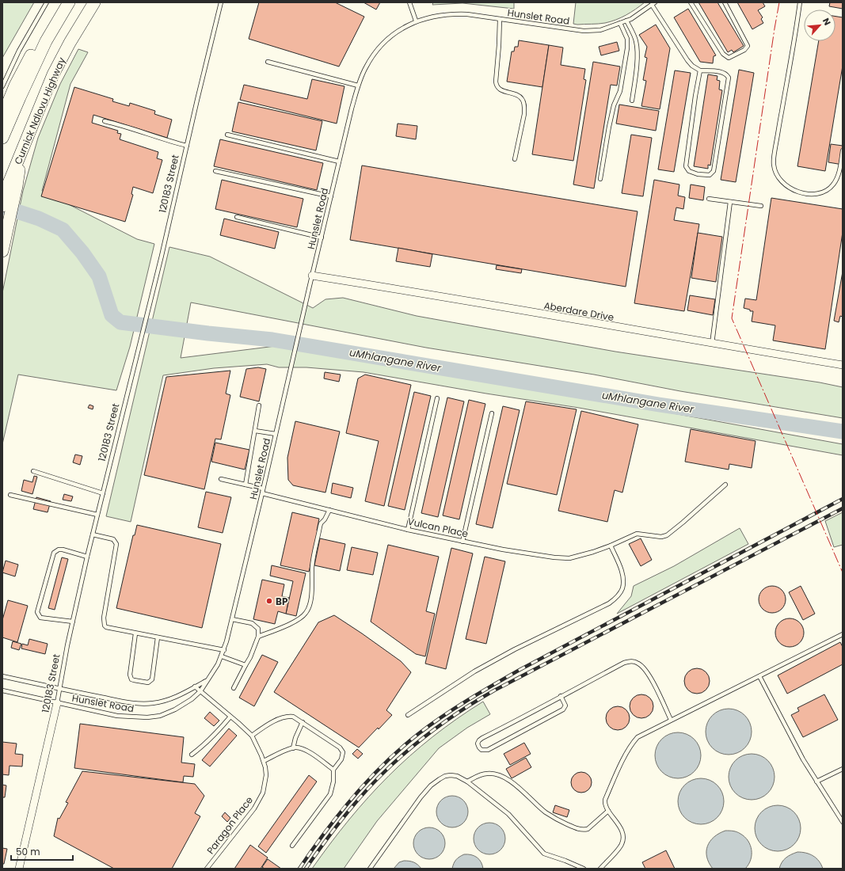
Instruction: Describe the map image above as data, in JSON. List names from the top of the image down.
{
  "streets": {
    "main road": ["Curnick Ndlovu Highway"],
    "street": ["120183 Street", "Aberdare Drive"],
    "lane": ["Hunslet Road", "Vulcan Place", "Paragon Place"]
  },
  "crossings": [
    ["Hunslet Road", "120183 Street"],
    ["Hunslet Road", "Aberdare Drive"],
    ["Hunslet Road", "Vulcan Place"],
    ["Hunslet Road", "Paragon Place"]
  ],
  "water": ["uMhlangane River"],
  "places": ["BP"],
  "scale_bar": "50 m",
  "north": "top right"
}
